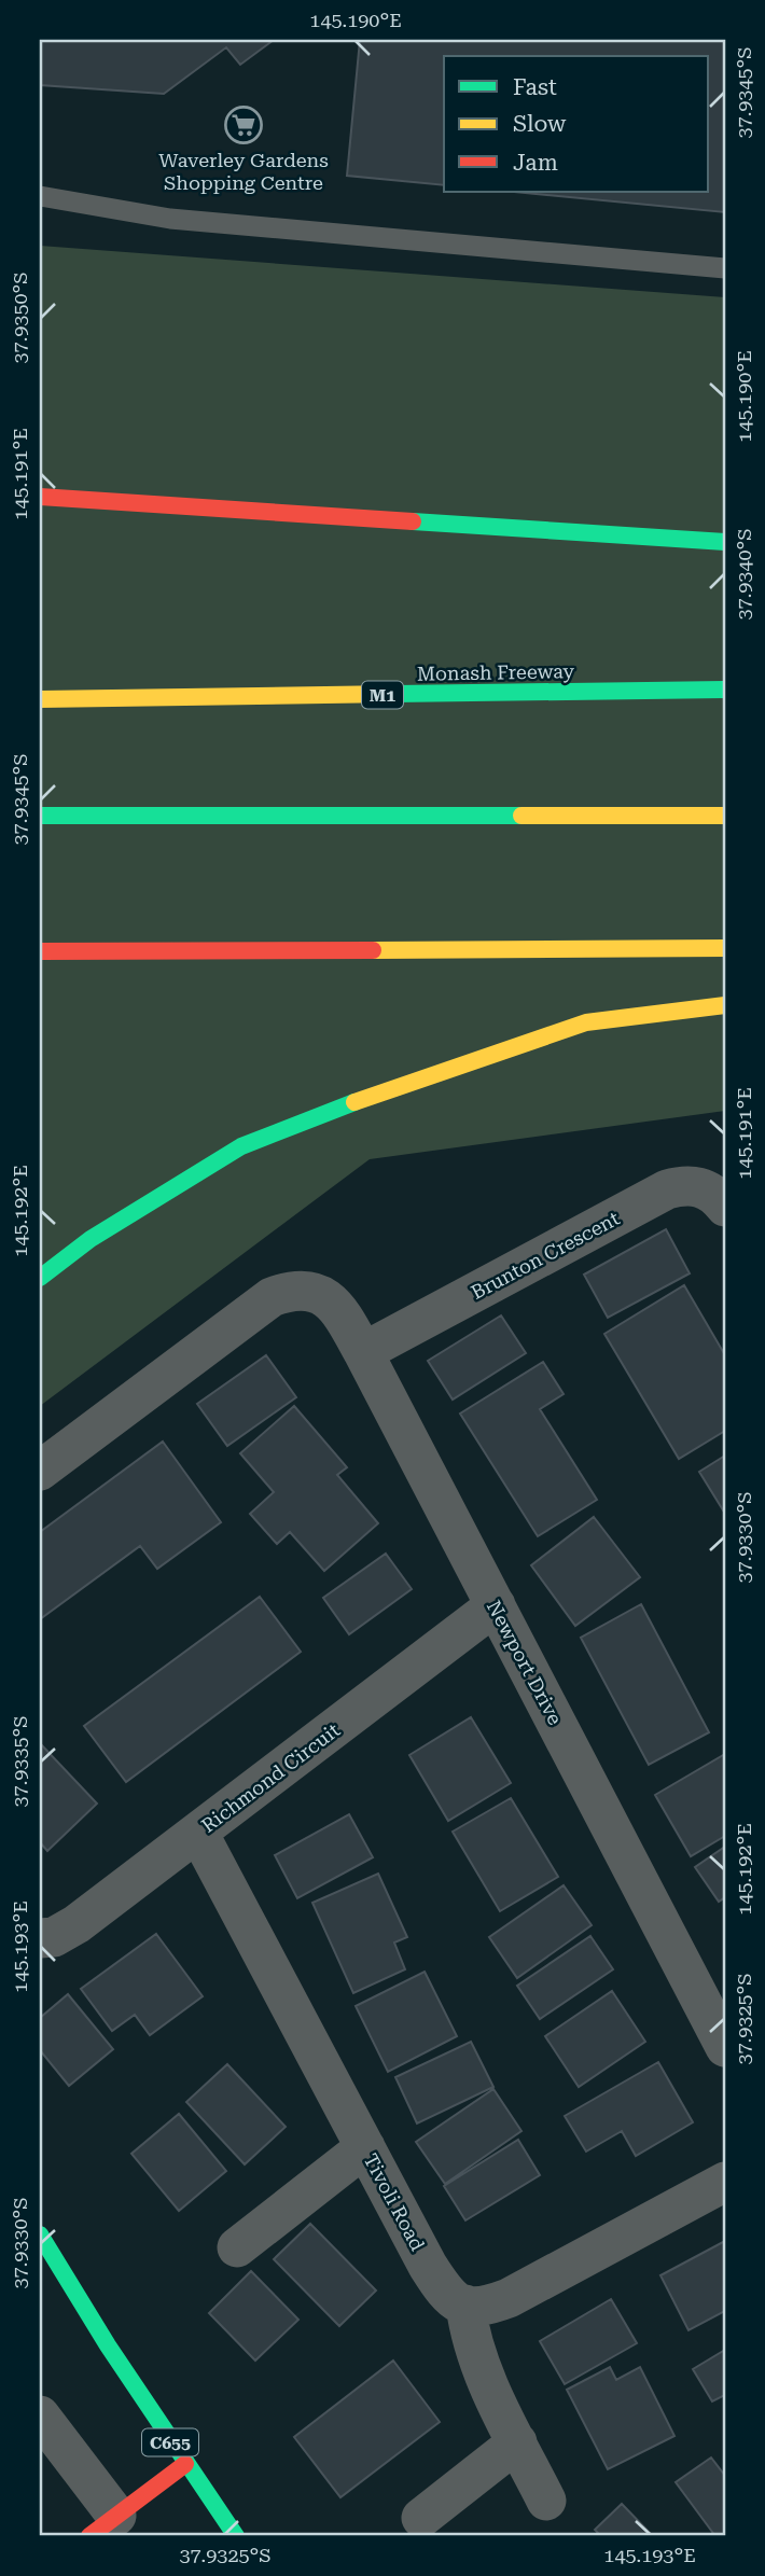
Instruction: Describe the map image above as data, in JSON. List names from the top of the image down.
{
  "streets": {
    "main road": ["Monash Freeway", "M1", "C655"],
    "street": [
      "Brunton Crescent",
      "Newport Drive",
      "Richmond Circuit",
      "Tivoli Road"
    ]
  },
  "crossings": [
    ["Brunton Crescent", "Newport Drive"],
    ["Newport Drive", "Richmond Circuit"],
    ["Richmond Circuit", "Tivoli Road"]
  ],
  "places": {
    "supermarket": ["Waverley Gardens Shopping Centre"]
  },
  "legend": ["Fast", "Slow", "Jam"],
  "coordinates": [
    "145.190°E",
    "37.9345°S",
    "37.9350°S",
    "145.191°E",
    "37.9340°S",
    "145.192°E",
    "37.9330°S",
    "37.9335°S",
    "145.193°E",
    "37.9325°S"
  ]
}
